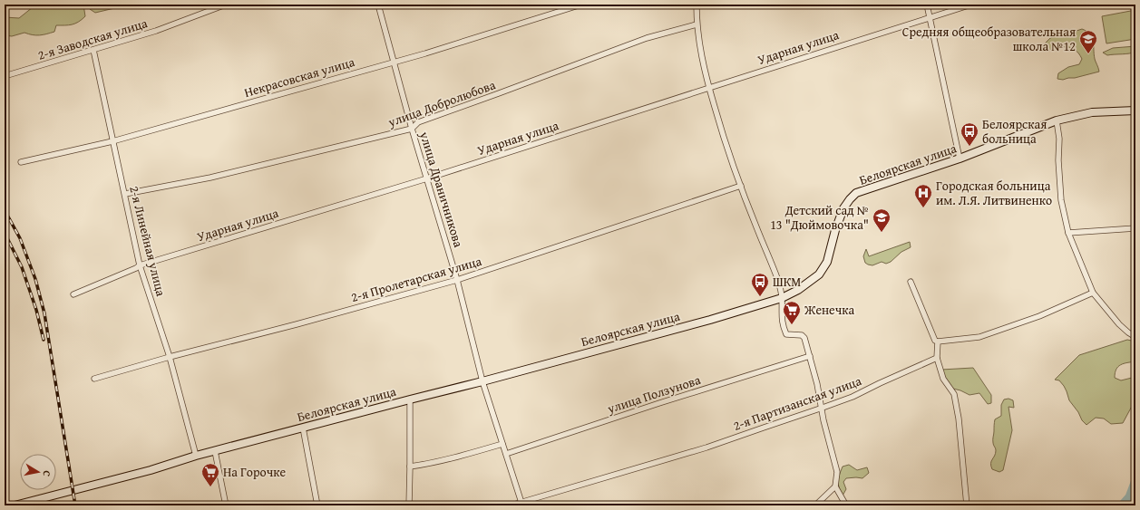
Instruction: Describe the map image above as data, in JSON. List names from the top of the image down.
{
  "streets": {
    "street": [
      "2-я Заводская улица",
      "Ударная улица",
      "Некрасовская улица",
      "улица Добролюбова",
      "Белоярская улица",
      "улица Драничникова",
      "2-я Линейная улица",
      "2-я Пролетарская улица",
      "улица Ползунова",
      "2-я Партизанская улица"
    ]
  },
  "crossings": [
    ["2-я Заводская улица", "2-я Линейная улица"],
    ["Ударная улица", "улица Драничникова"],
    ["Ударная улица", "2-я Линейная улица"],
    ["Некрасовская улица", "улица Драничникова"],
    ["Некрасовская улица", "2-я Линейная улица"],
    ["улица Добролюбова", "улица Драничникова"],
    ["улица Добролюбова", "2-я Линейная улица"],
    ["Белоярская улица", "улица Драничникова"],
    ["Белоярская улица", "2-я Линейная улица"],
    ["улица Драничникова", "2-я Пролетарская улица"],
    ["улица Драничникова", "улица Ползунова"],
    ["улица Драничникова", "2-я Партизанская улица"],
    ["2-я Линейная улица", "2-я Пролетарская улица"]
  ],
  "places": {
    "school or university": ["Средняя общеобразовательная школа №12", "Детский сад № 13 \"Дюймовочка\""],
    "bus stop": ["Белоярская больница", "ШКМ"],
    "hospital": ["Городская больница им. Л.Я. Литвиненко"],
    "supermarket": ["Женечка", "На Горочке"]
  },
  "north": "right"
}
